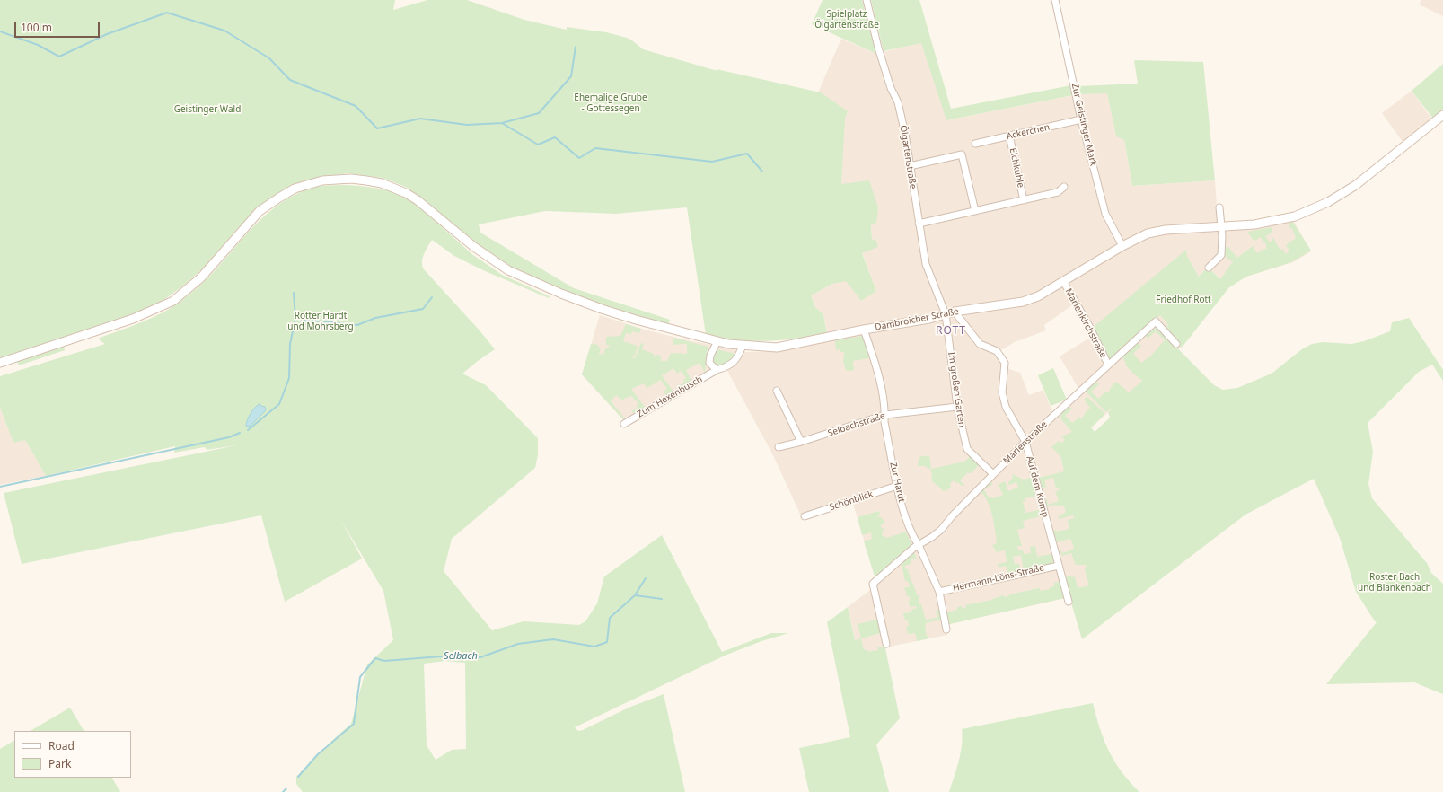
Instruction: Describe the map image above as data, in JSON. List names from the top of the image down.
{
  "streets": {
    "street": [
      "Zur Geistinger Mark",
      "Ackerchen",
      "Ölgartenstraße",
      "Eichkuhle",
      "Dambroicher Straße",
      "Marienkirchstraße",
      "Im großen Garten",
      "Zum Hexenbusch",
      "Selbachstraße",
      "Marienstraße",
      "Zur Hardt",
      "Auf dem Komp",
      "Schönblick",
      "Hermann-Löns-Straße"
    ]
  },
  "crossings": [
    ["Zur Geistinger Mark", "Ackerchen"],
    ["Zur Geistinger Mark", "Dambroicher Straße"],
    ["Ackerchen", "Eichkuhle"],
    ["Ölgartenstraße", "Eichkuhle"],
    ["Ölgartenstraße", "Dambroicher Straße"],
    ["Ölgartenstraße", "Im großen Garten"],
    ["Dambroicher Straße", "Marienkirchstraße"],
    ["Dambroicher Straße", "Im großen Garten"],
    ["Dambroicher Straße", "Zum Hexenbusch"],
    ["Dambroicher Straße", "Zur Hardt"],
    ["Dambroicher Straße", "Auf dem Komp"],
    ["Marienkirchstraße", "Marienstraße"],
    ["Im großen Garten", "Selbachstraße"],
    ["Im großen Garten", "Marienstraße"],
    ["Selbachstraße", "Zur Hardt"],
    ["Marienstraße", "Zur Hardt"],
    ["Marienstraße", "Auf dem Komp"],
    ["Zur Hardt", "Schönblick"],
    ["Zur Hardt", "Hermann-Löns-Straße"],
    ["Auf dem Komp", "Hermann-Löns-Straße"]
  ],
  "districts": ["ROTT"],
  "water": ["Selbach"],
  "parks": [
    "Spielplatz Ölgartenstraße",
    "Ehemalige Grube - Gottessegen",
    "Geistinger Wald",
    "Friedhof Rott",
    "Rotter Hardt und Mohrsberg",
    "Roster Bach und Blankenbach"
  ],
  "legend": ["Road", "Park"],
  "scale_bar": "100 m"
}
